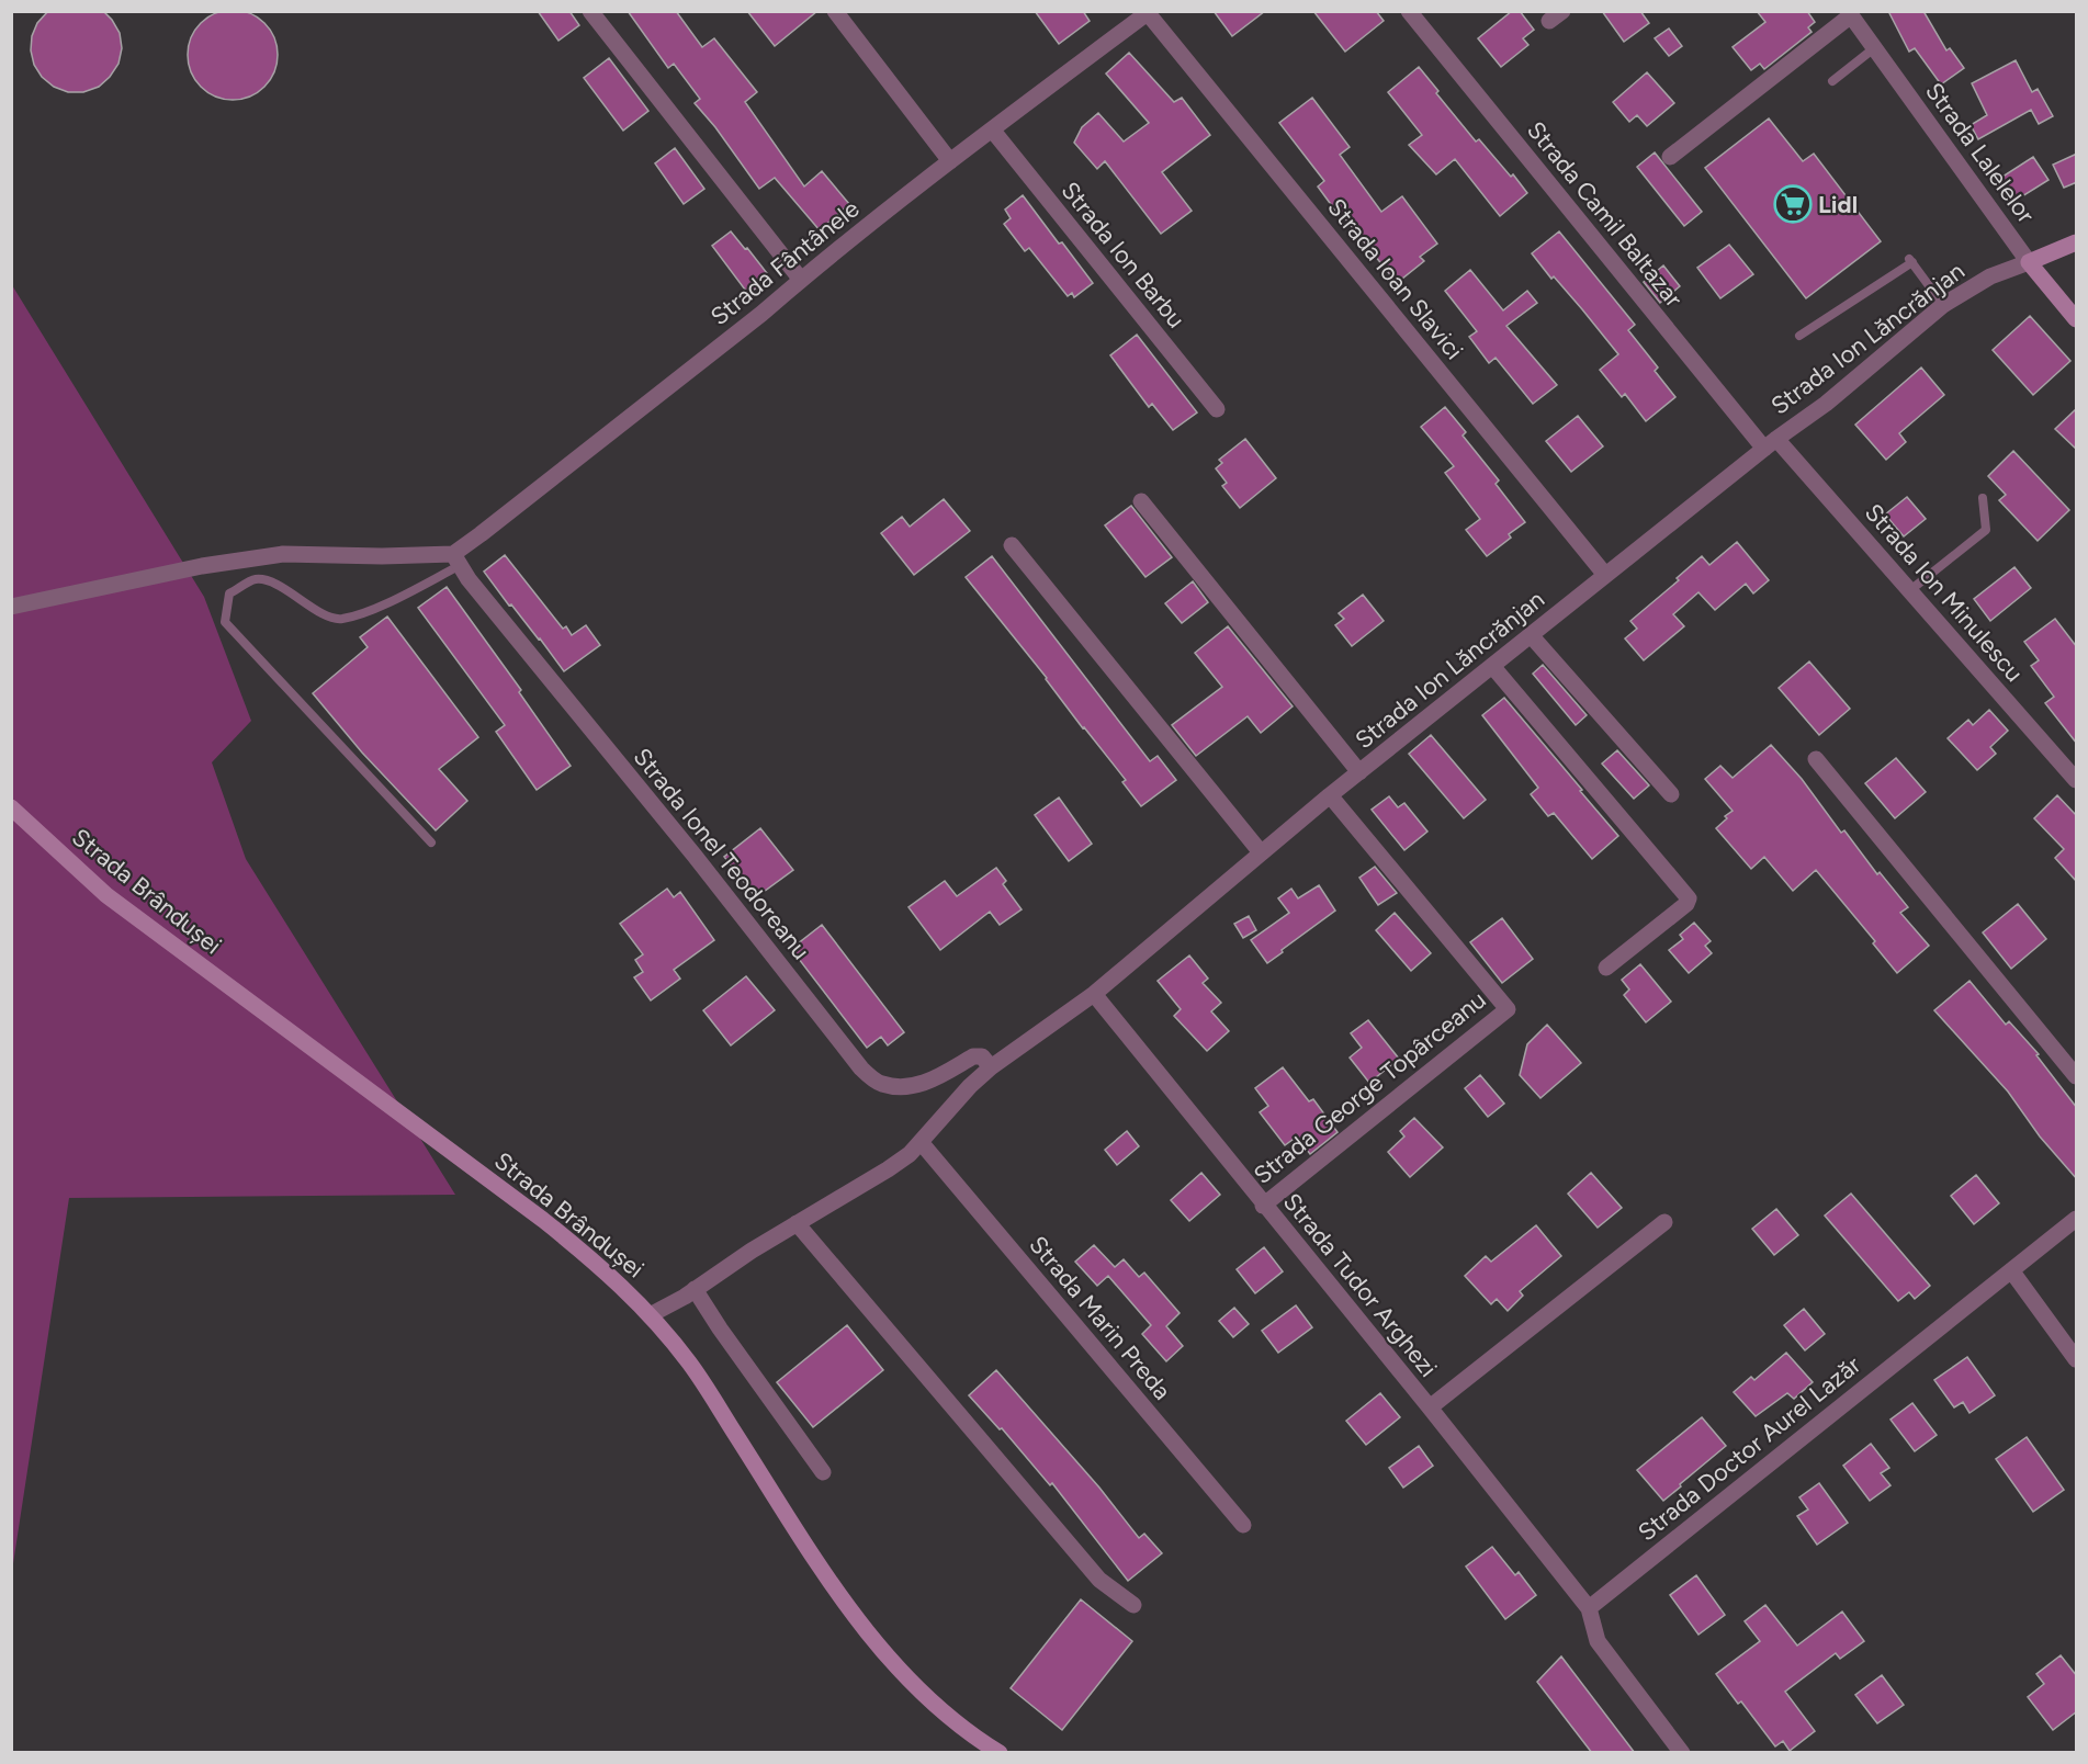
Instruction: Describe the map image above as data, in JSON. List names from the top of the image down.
{
  "streets": {
    "main road": ["Strada Lalelelor", "Strada Brândușei"],
    "street": [
      "Strada Camil Baltazar",
      "Strada Ion Barbu",
      "Strada Fântânele",
      "Strada Ioan Slavici",
      "Strada Ion Lăncrănjan",
      "Strada Ion Minulescu",
      "Strada Ionel Teodoreanu",
      "Strada George Topârceanu",
      "Strada Tudor Arghezi",
      "Strada Marin Preda",
      "Strada Doctor Aurel Lazăr"
    ]
  },
  "crossings": [
    ["Strada Lalelelor", "Strada Ion Lăncrănjan"],
    ["Strada Camil Baltazar", "Strada Ion Lăncrănjan"],
    ["Strada Camil Baltazar", "Strada Ion Minulescu"],
    ["Strada Ion Barbu", "Strada Fântânele"],
    ["Strada Fântânele", "Strada Ioan Slavici"],
    ["Strada Fântânele", "Strada Ionel Teodoreanu"],
    ["Strada Ioan Slavici", "Strada Ion Lăncrănjan"],
    ["Strada Ion Lăncrănjan", "Strada Ion Minulescu"],
    ["Strada Ion Lăncrănjan", "Strada Ionel Teodoreanu"],
    ["Strada Ion Lăncrănjan", "Strada Brândușei"],
    ["Strada Ion Lăncrănjan", "Strada George Topârceanu"],
    ["Strada Ion Lăncrănjan", "Strada Tudor Arghezi"],
    ["Strada Ion Lăncrănjan", "Strada Marin Preda"],
    ["Strada George Topârceanu", "Strada Tudor Arghezi"],
    ["Strada Tudor Arghezi", "Strada Doctor Aurel Lazăr"]
  ],
  "places": {
    "supermarket": ["Lidl"]
  }
}
